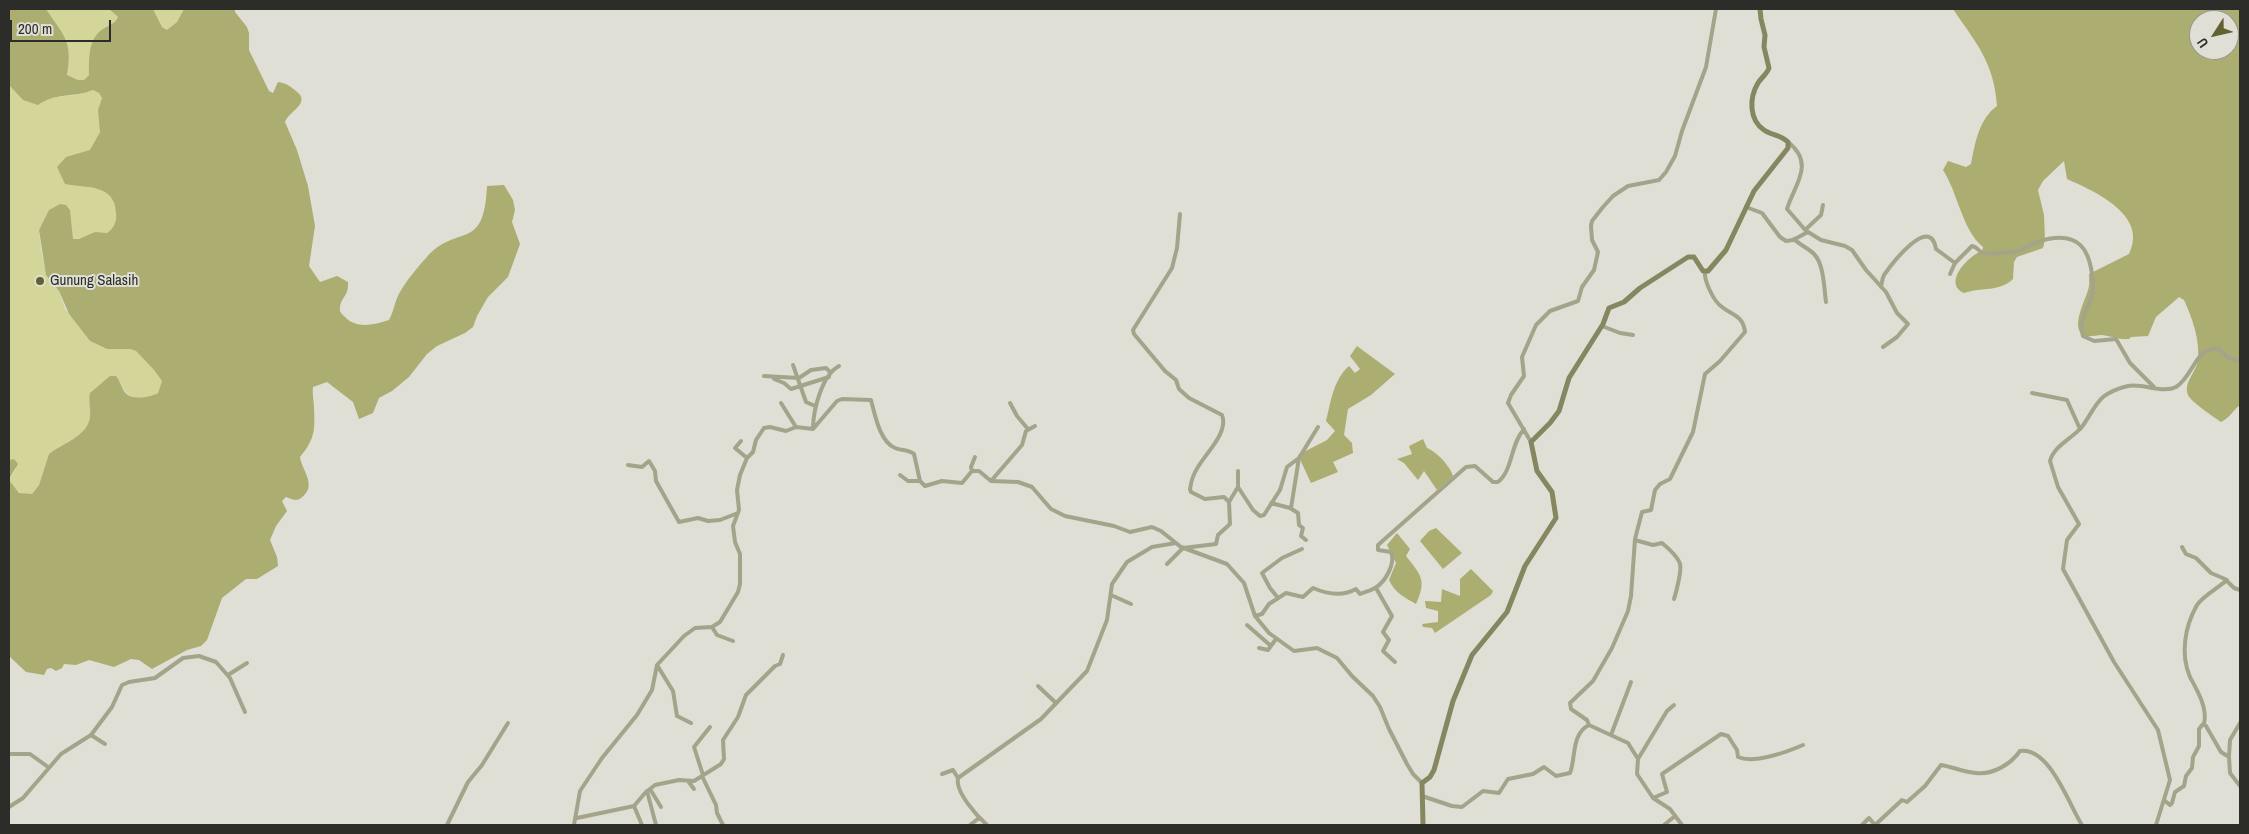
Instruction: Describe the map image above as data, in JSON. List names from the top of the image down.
{
  "places": ["Gunung Salasih"],
  "scale_bar": "200 m",
  "north": "bottom left"
}
